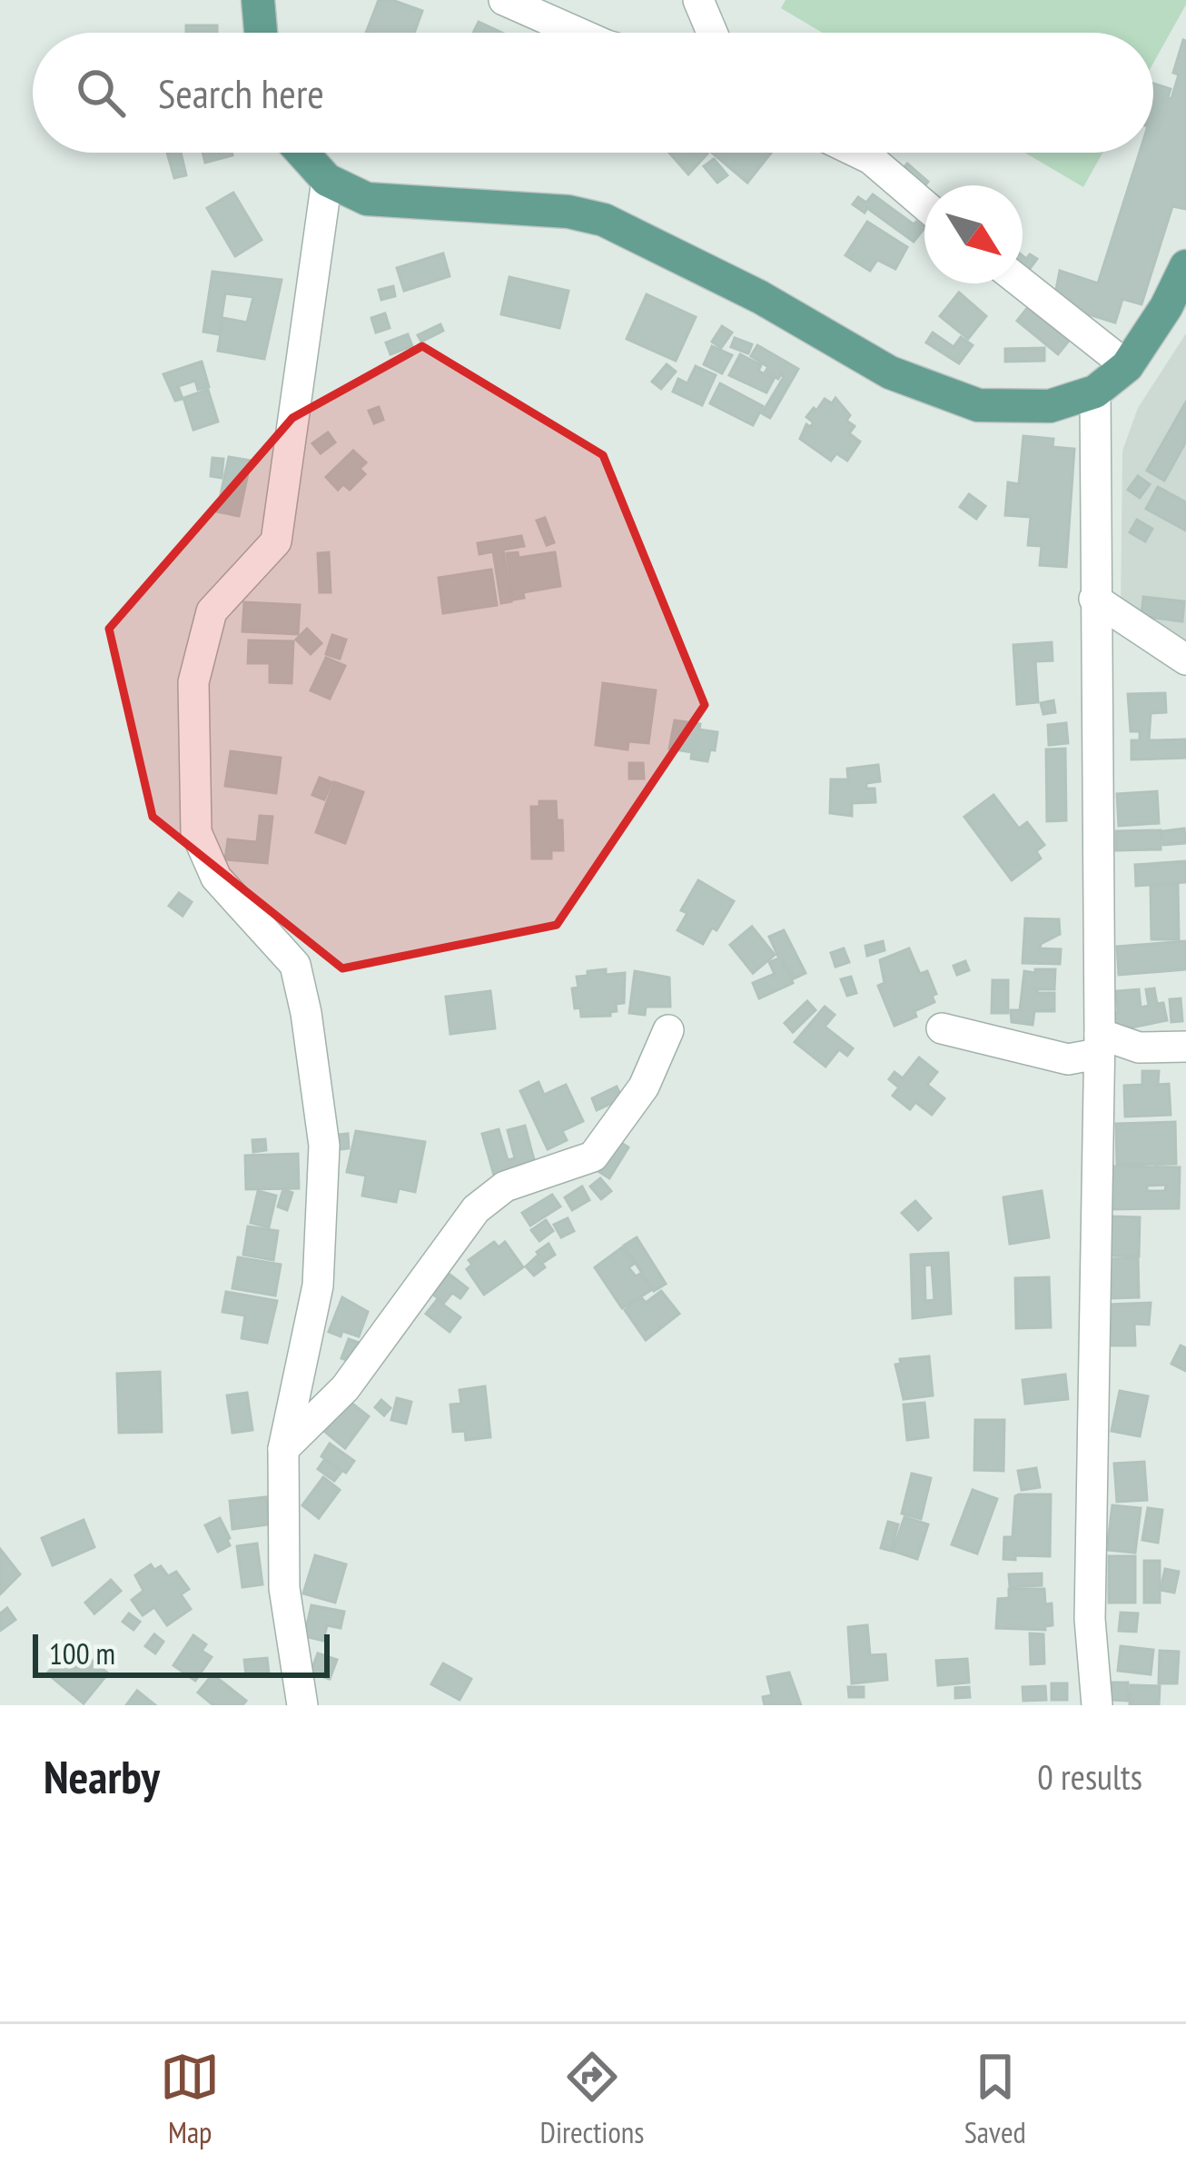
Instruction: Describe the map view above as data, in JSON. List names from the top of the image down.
{
  "scale_bar": "100 m",
  "north": "bottom right",
  "page": {
    "search": "Search here",
    "scale": "100 m",
    "heading": ["Nearby", "0 results"],
    "nav": ["Map", "Directions", "Saved"]
  }
}
